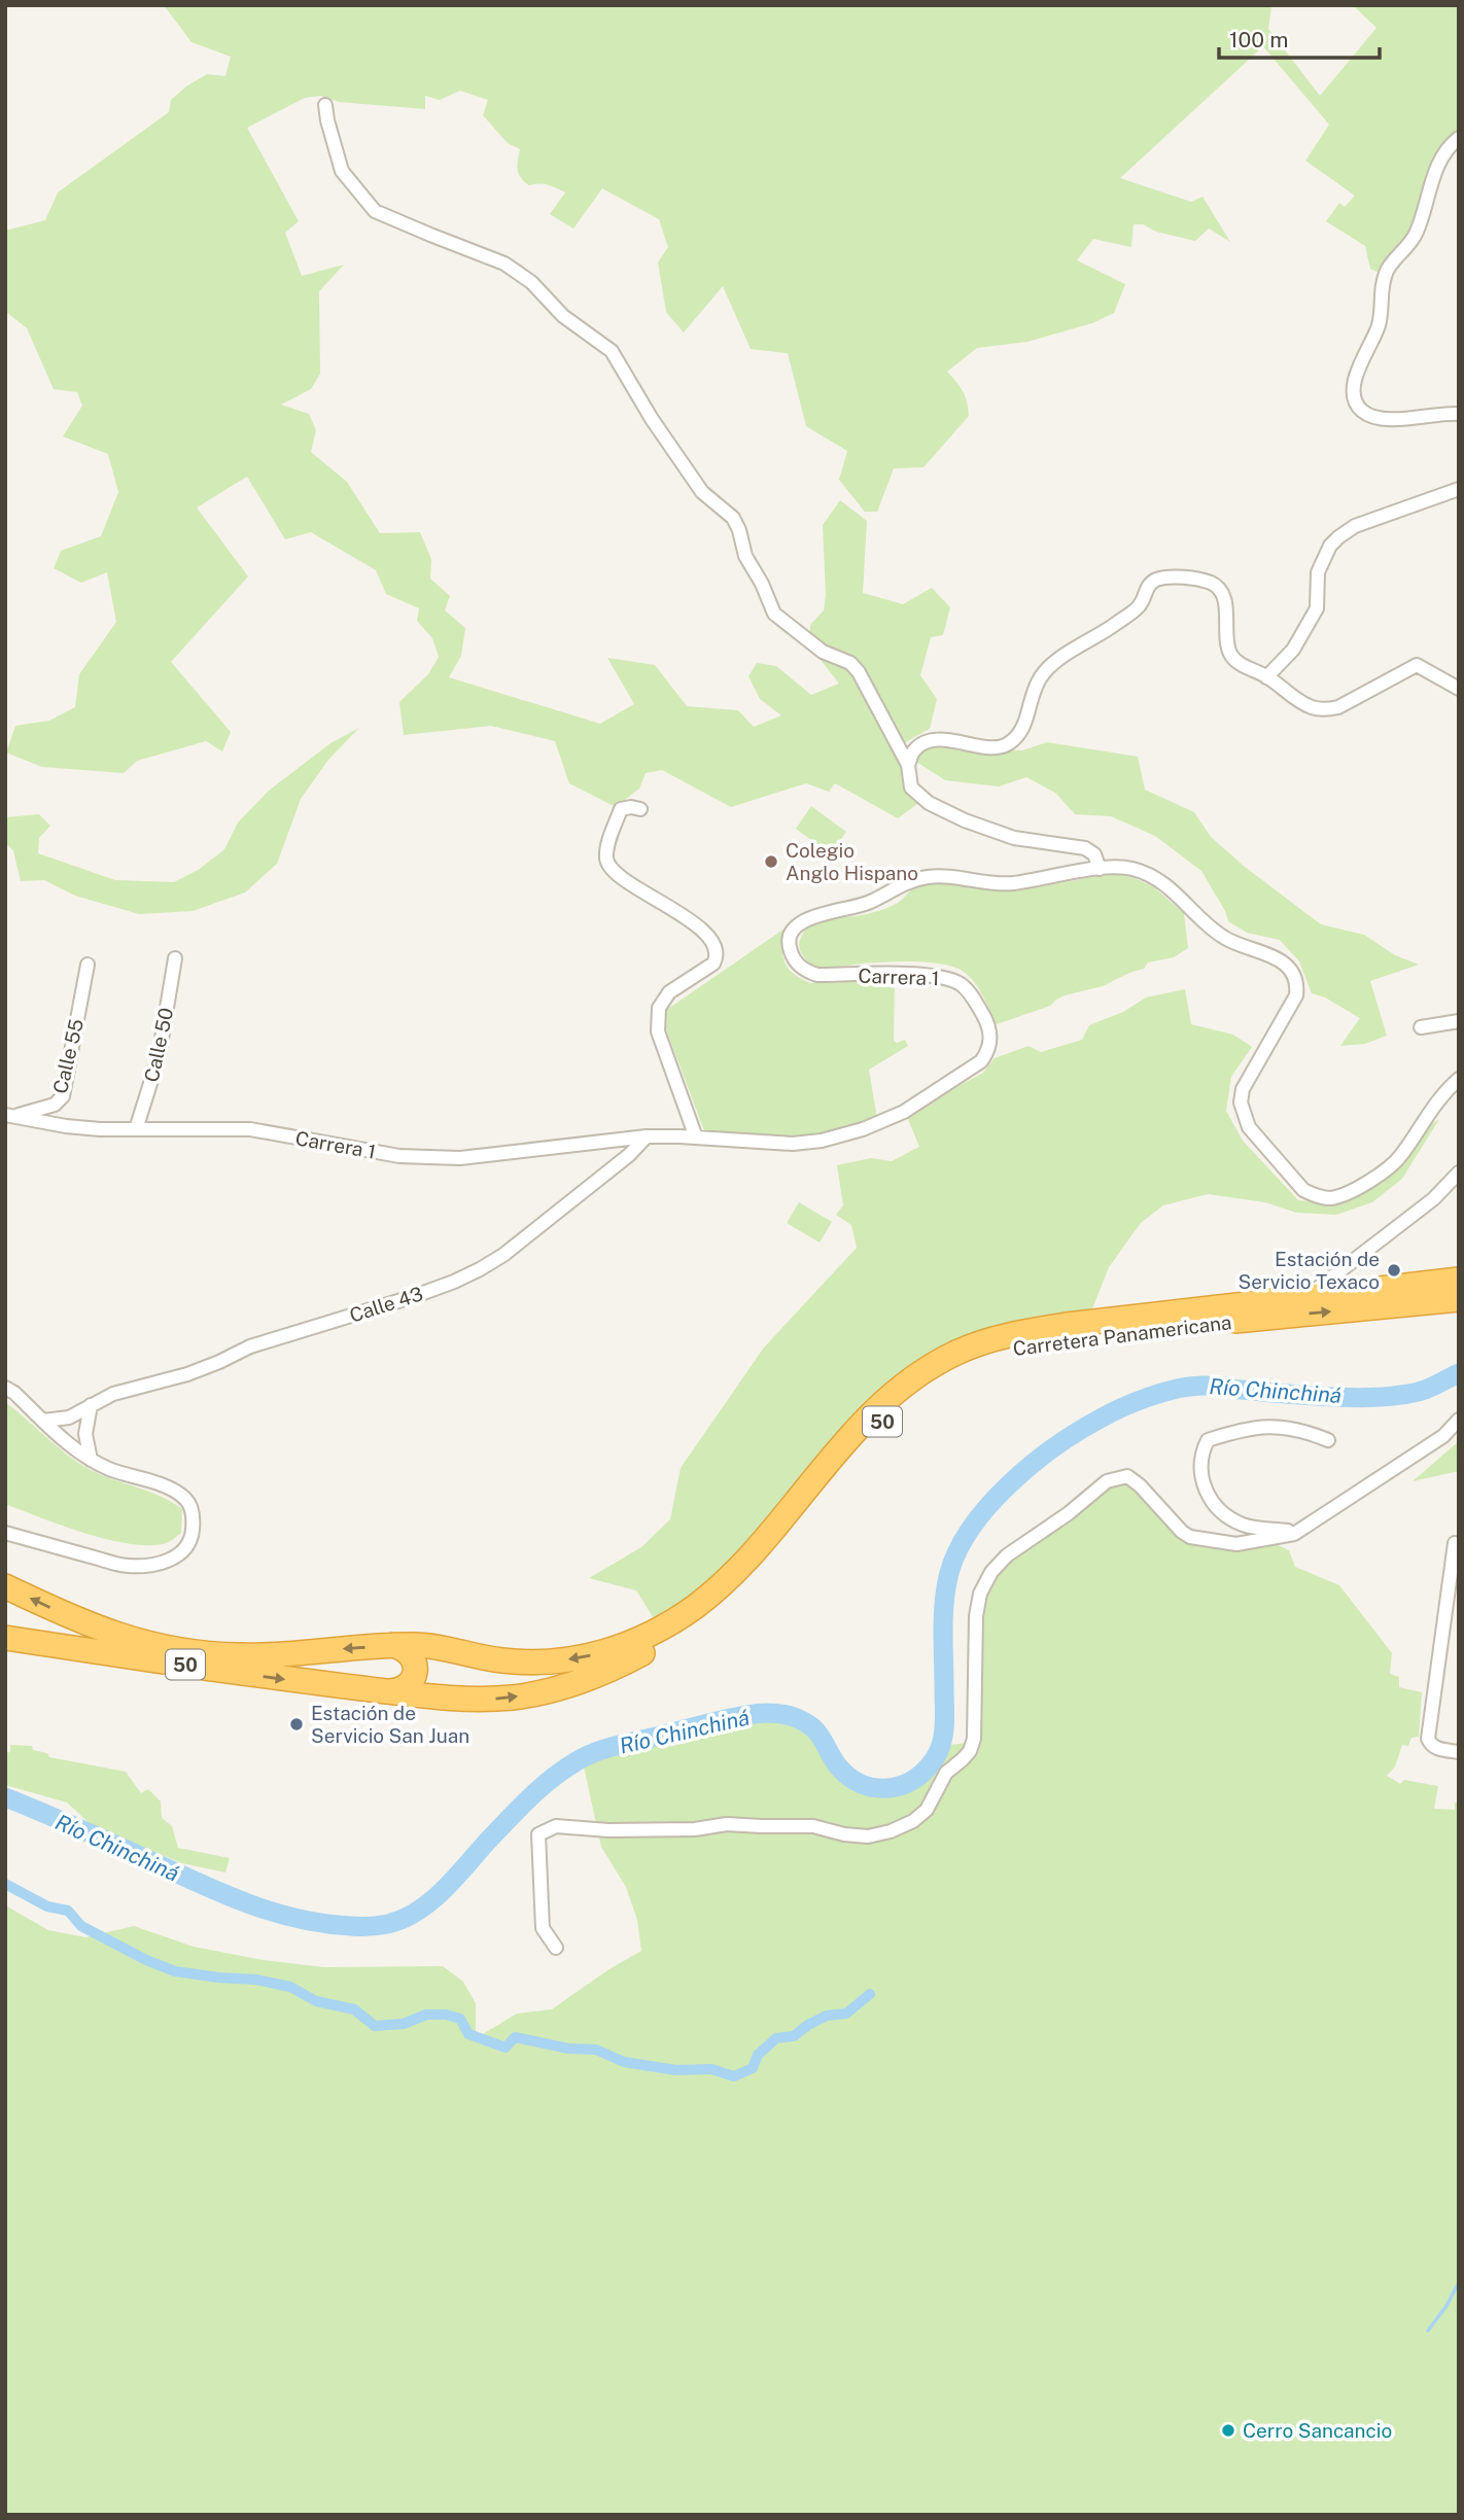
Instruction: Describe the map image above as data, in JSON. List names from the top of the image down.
{
  "streets": {
    "highway": ["Carretera Panamericana", "50"],
    "street": [
      "Carrera 1",
      "Calle 50",
      "Calle 55",
      "Calle 43"
    ]
  },
  "crossings": [
    ["Carrera 1", "Calle 50"],
    ["Carrera 1", "Calle 55"],
    ["Carrera 1", "Calle 43"]
  ],
  "water": ["Río Chinchiná"],
  "places": [
    "Colegio Anglo Hispano",
    "Estación de Servicio Texaco",
    "Estación de Servicio San Juan",
    "Cerro Sancancio"
  ],
  "scale_bar": "100 m"
}
